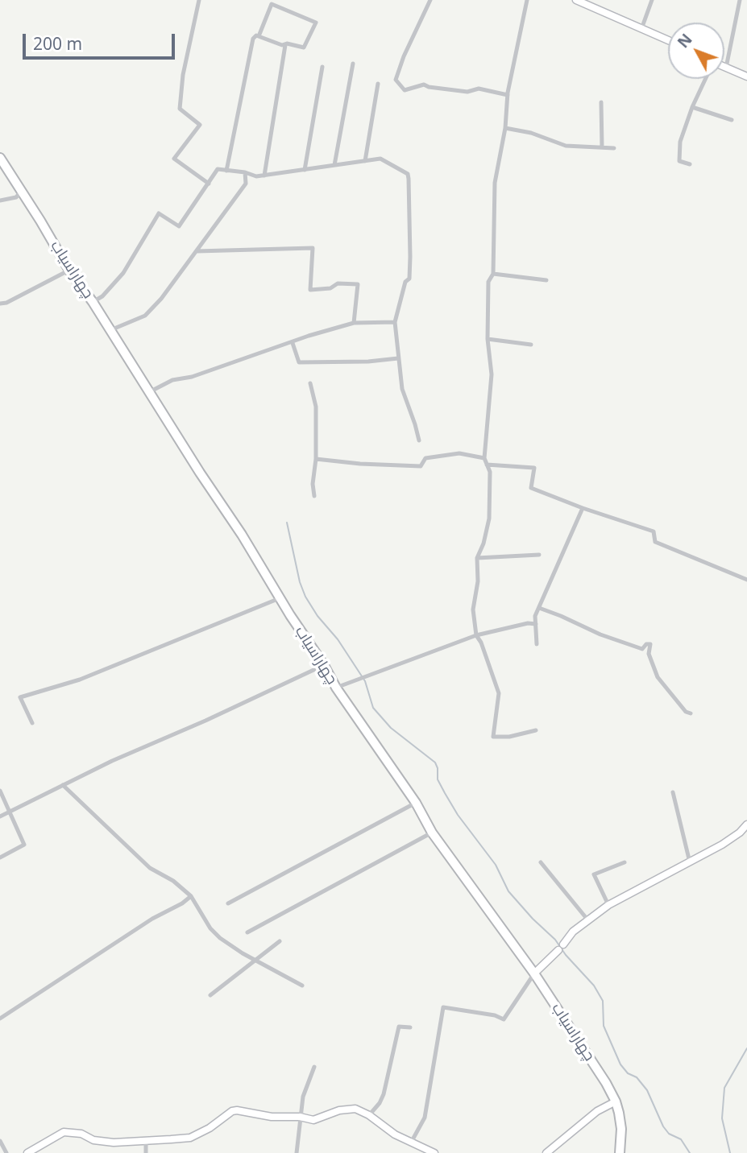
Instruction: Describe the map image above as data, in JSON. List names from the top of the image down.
{
  "streets": {
    "highway": ["چهاراسیاب"]
  },
  "scale_bar": "200 m",
  "north": "top left"
}
